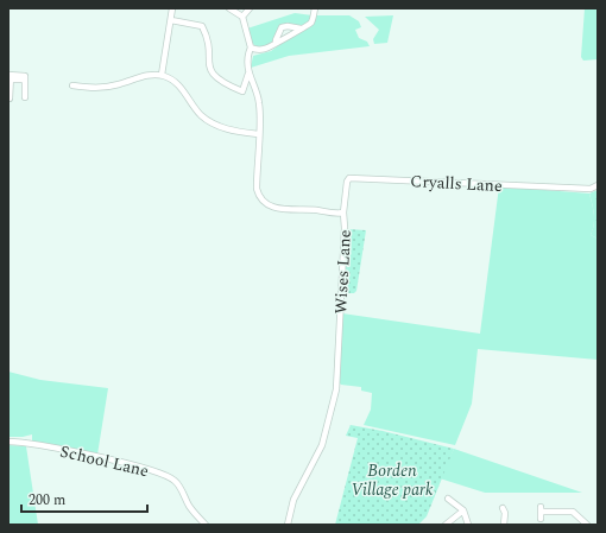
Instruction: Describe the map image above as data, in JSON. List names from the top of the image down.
{
  "streets": {
    "street": ["Cryalls Lane", "Wises Lane", "School Lane"]
  },
  "crossings": [
    ["Cryalls Lane", "Wises Lane"]
  ],
  "parks": ["Borden Village park"],
  "scale_bar": "200 m"
}
